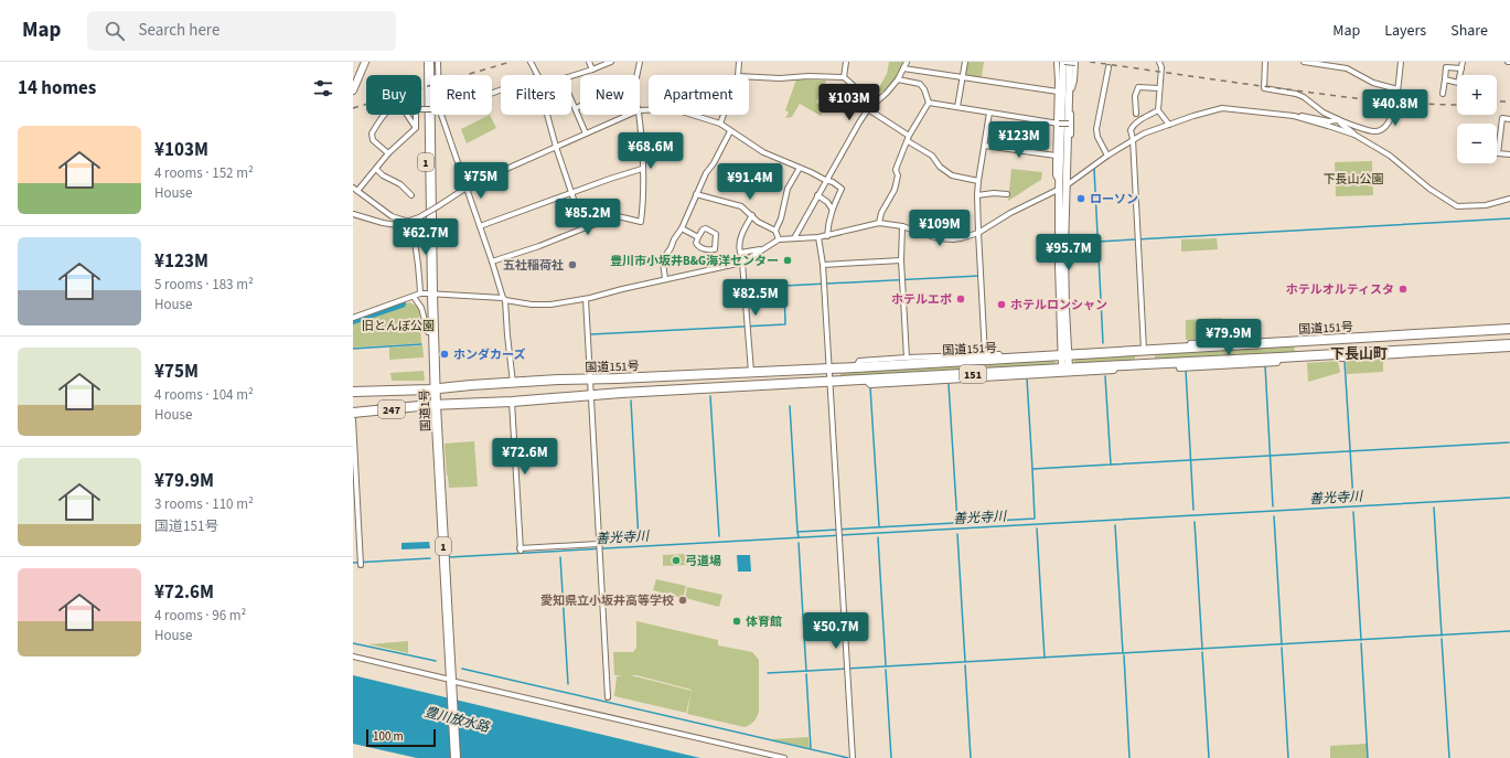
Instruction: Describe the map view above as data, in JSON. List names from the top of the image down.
{
  "streets": {
    "highway": [
      "1",
      "国道151号",
      "151",
      "247",
      "国道1号"
    ]
  },
  "crossings": [
    ["国道151号", "247"],
    ["国道151号", "国道1号"],
    ["247", "国道1号"]
  ],
  "districts": ["下長山町"],
  "water": ["善光寺川", "豊川放水路"],
  "parks": ["下長山公園", "旧とんぼ公園"],
  "places": [
    "ローソン",
    "豊川市小坂井B&G海洋センター",
    "五社稲荷社",
    "ホテルオルティスタ",
    "ホテルエポ",
    "ホテルロンシャン",
    "ホンダカーズ",
    "弓道場",
    "愛知県立小坂井高等学校",
    "体育館"
  ],
  "scale_bar": "100 m",
  "page": {
    "header": "Map",
    "search": "Search here",
    "nav": ["Map", "Layers", "Share"],
    "heading": "14 homes",
    "map_buttons": ["+", "−"],
    "chip": [
      "Buy",
      "Rent",
      "Filters",
      "New",
      "Apartment"
    ],
    "price": [
      "¥103M",
      "¥40.8M",
      "¥123M",
      "¥68.6M",
      "¥75M",
      "¥91.4M",
      "¥85.2M",
      "¥109M",
      "¥62.7M",
      "¥95.7M",
      "¥82.5M",
      "¥79.9M",
      "¥72.6M",
      "¥50.7M"
    ],
    "list": [
      {
        "name": "¥103M",
        "note": "4 rooms · 152 m² · House"
      },
      {
        "name": "¥123M",
        "note": "5 rooms · 183 m² · House"
      },
      {
        "name": "¥75M",
        "note": "4 rooms · 104 m² · House"
      },
      {
        "name": "¥79.9M",
        "note": "3 rooms · 110 m² · 国道151号"
      },
      {
        "name": "¥72.6M",
        "note": "4 rooms · 96 m² · House"
      }
    ],
    "scale": "100 m"
  }
}
